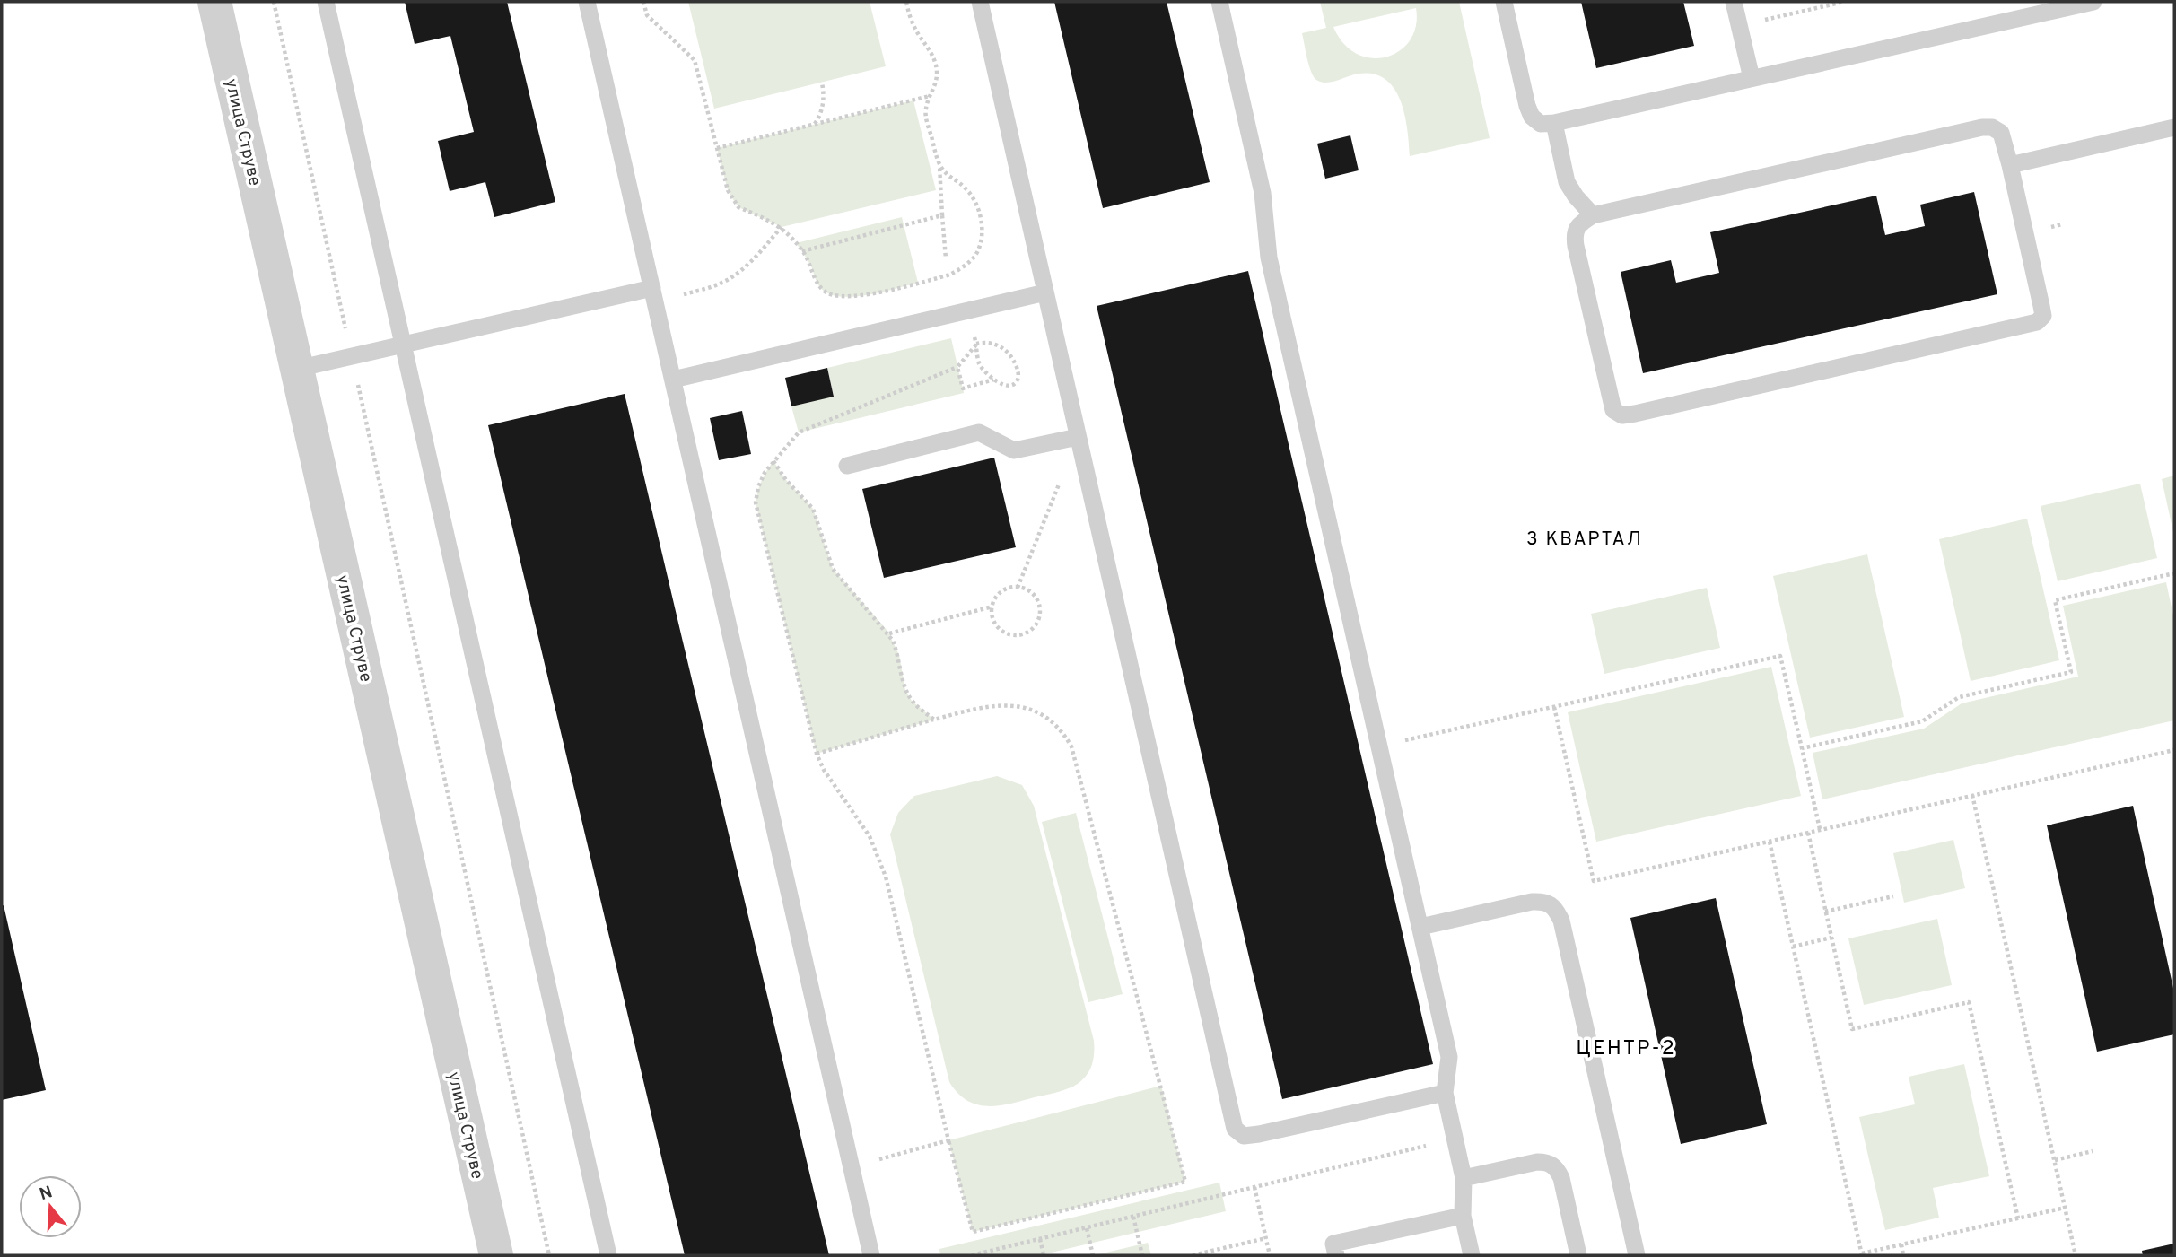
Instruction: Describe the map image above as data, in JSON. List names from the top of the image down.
{
  "streets": {
    "street": ["улица Струве"]
  },
  "districts": ["3 КВАРТАЛ", "ЦЕНТР-2"],
  "north": "top"
}
